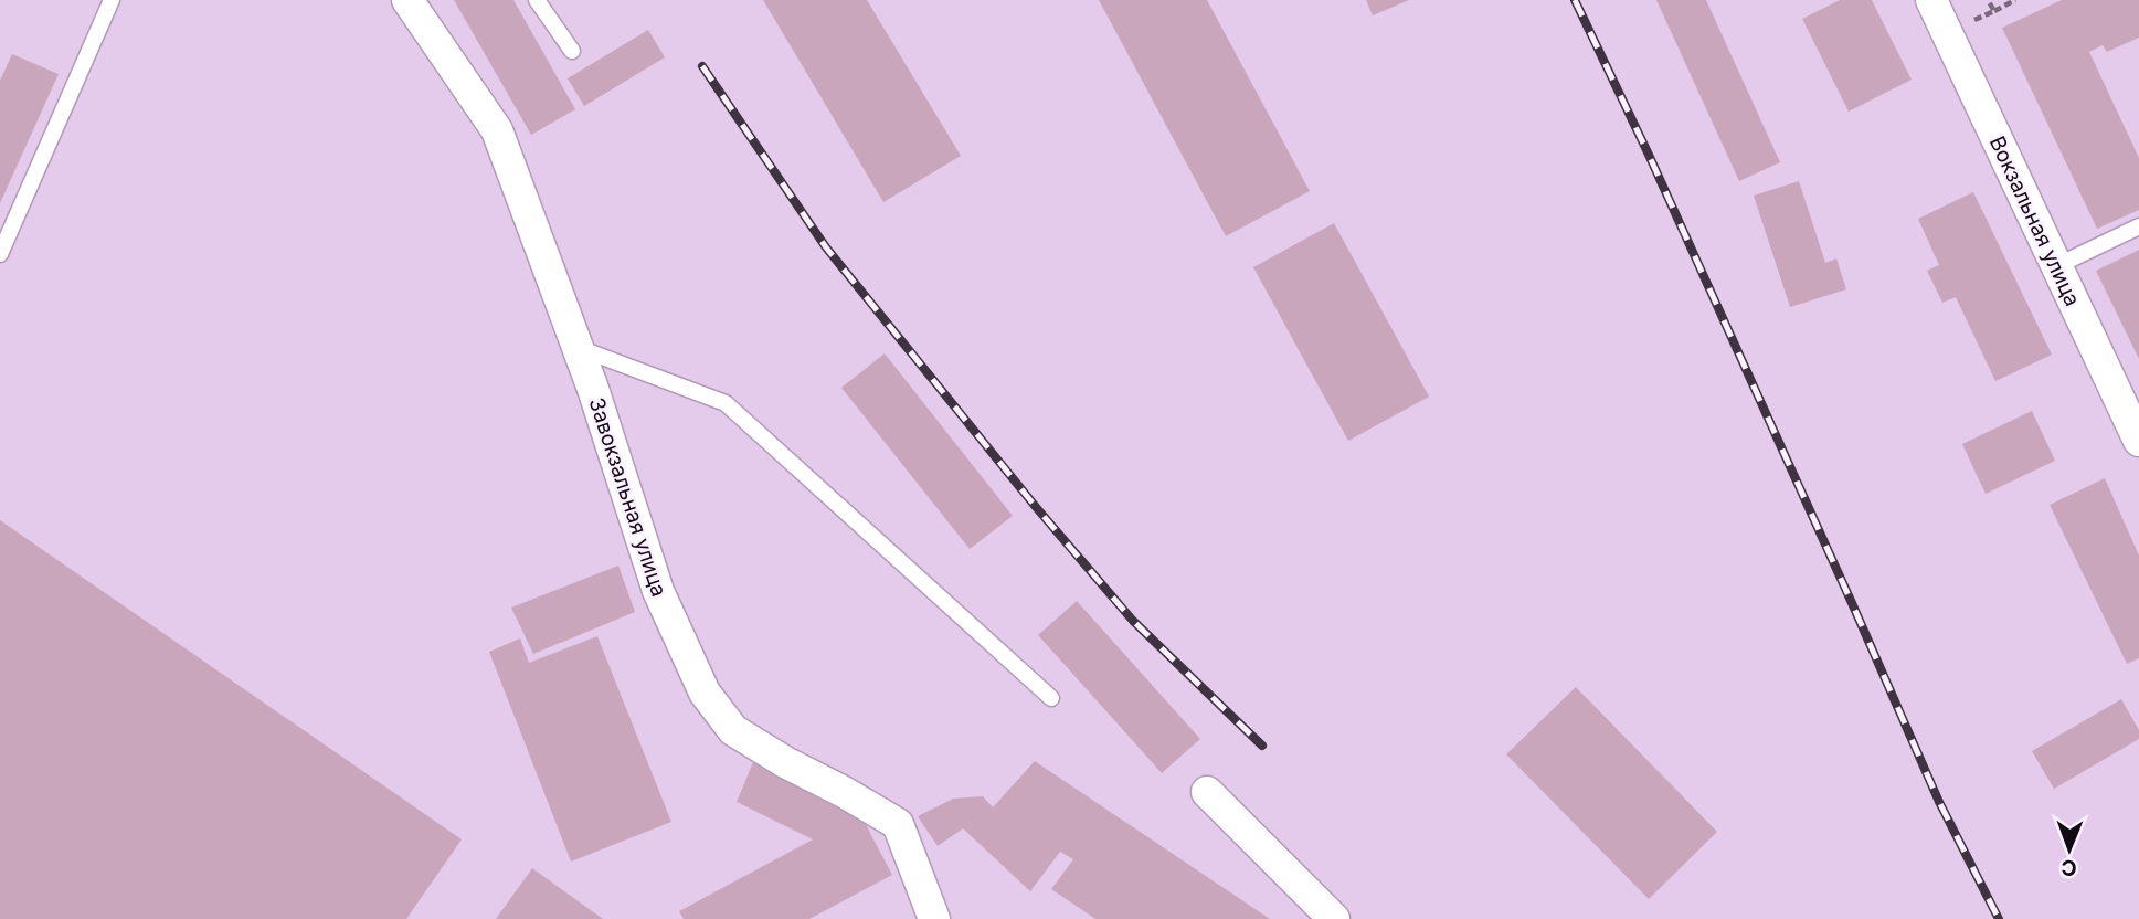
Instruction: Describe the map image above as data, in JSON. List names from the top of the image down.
{
  "streets": {
    "street": ["Вокзальная улица", "Завокзальная улица"]
  },
  "north": "bottom"
}
